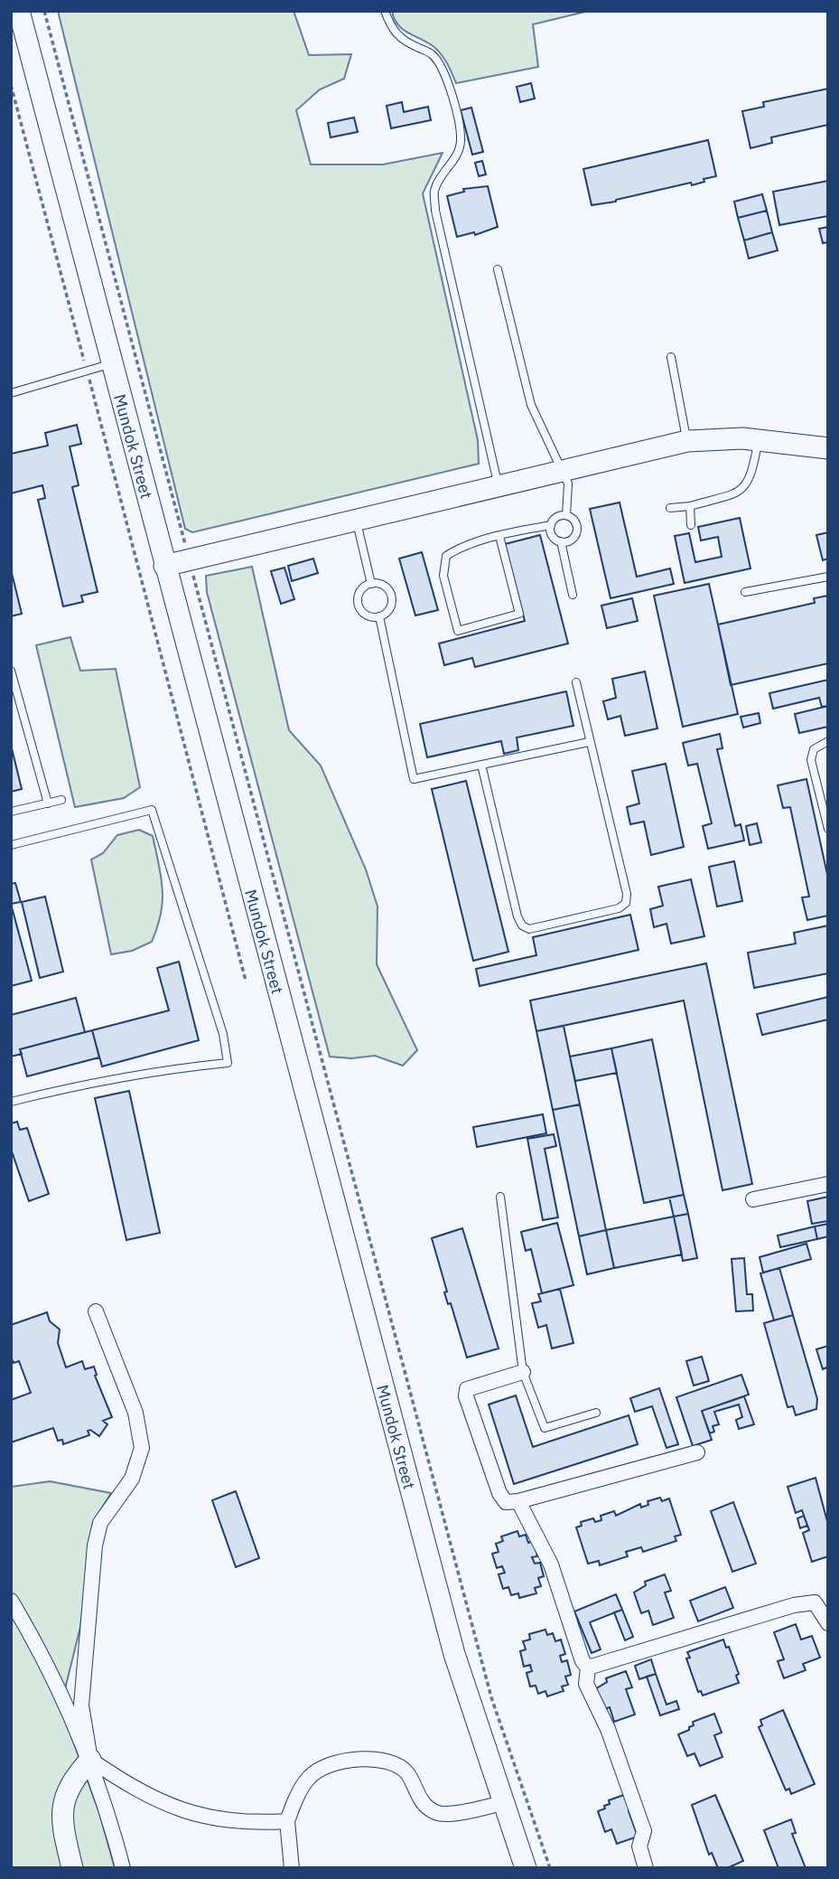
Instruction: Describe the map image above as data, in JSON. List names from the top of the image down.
{
  "streets": {
    "main road": ["Mundok Street"]
  }
}
